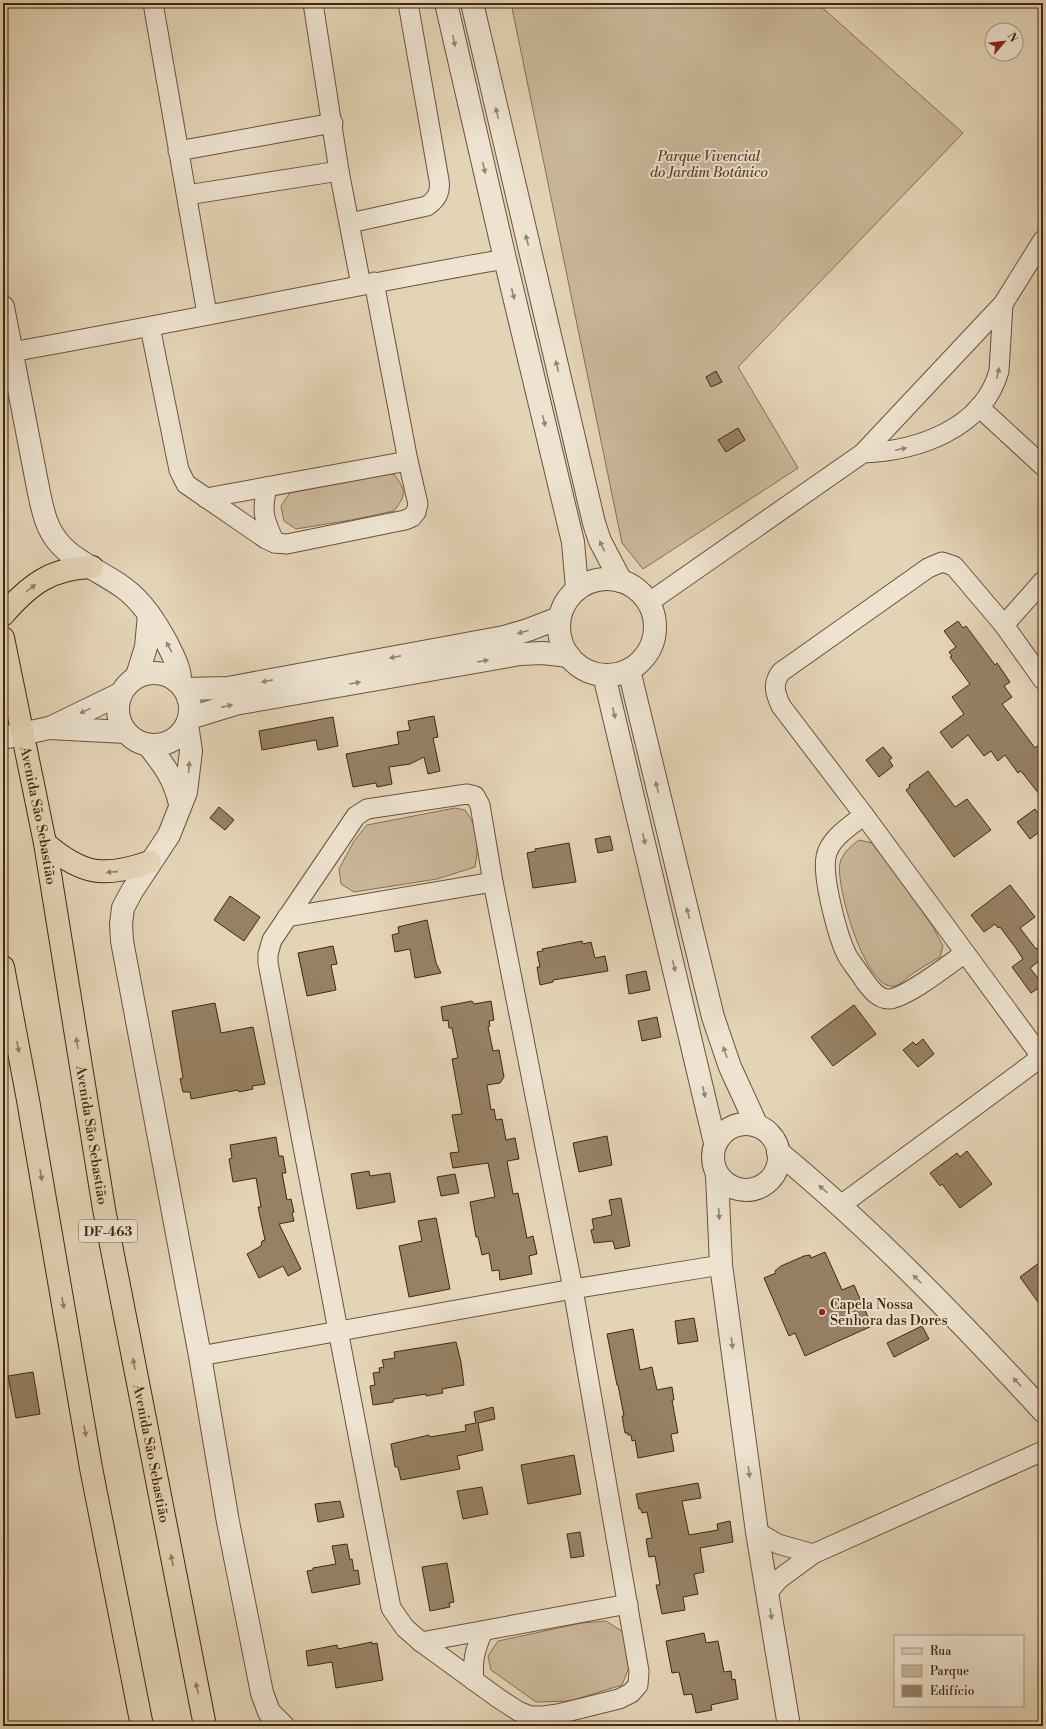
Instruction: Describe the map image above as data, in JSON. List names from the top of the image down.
{
  "streets": {
    "main road": ["Avenida São Sebastião", "DF-463"]
  },
  "parks": ["Parque Vivencial do Jardim Botânico"],
  "places": ["Capela Nossa Senhora das Dores"],
  "legend": ["Rua", "Parque", "Edifício"],
  "north": "top right"
}
